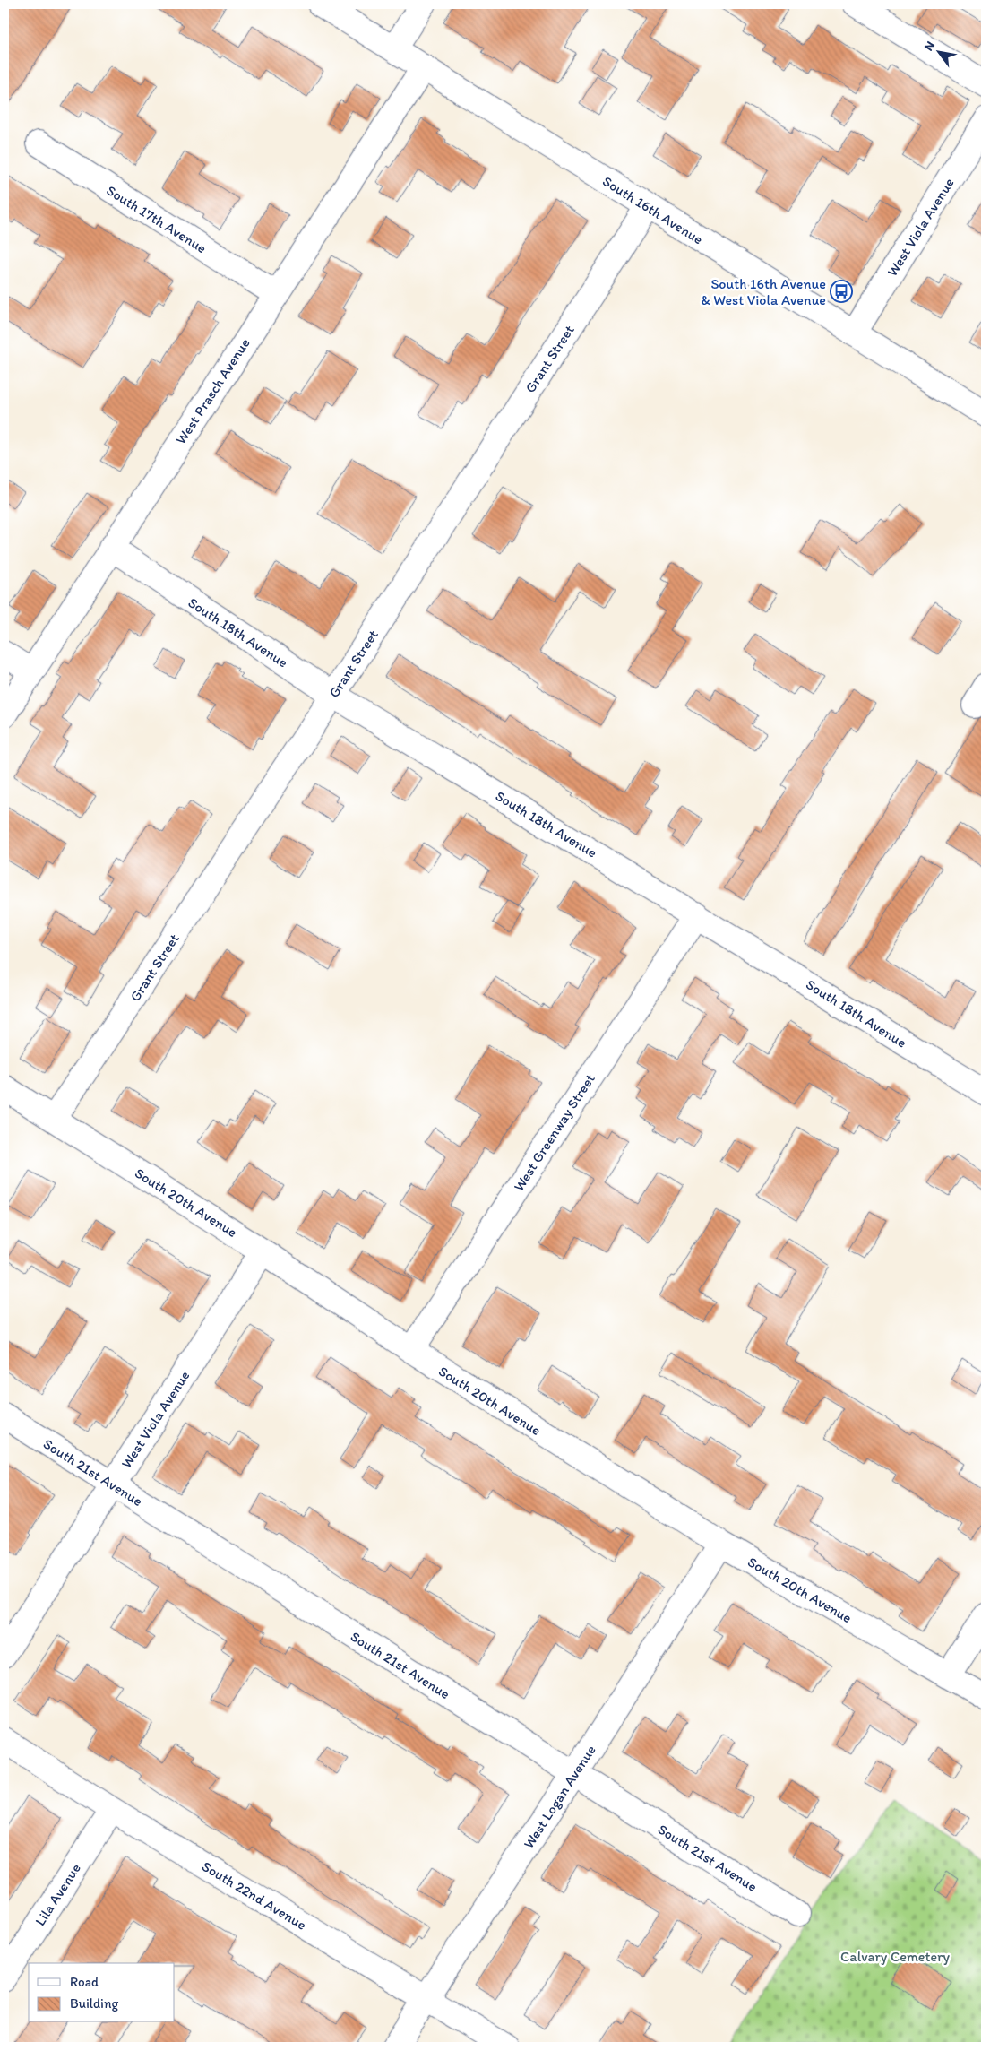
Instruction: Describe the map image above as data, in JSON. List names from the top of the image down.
{
  "streets": {
    "street": [
      "South 16th Avenue",
      "South 17th Avenue",
      "West Viola Avenue",
      "Grant Street",
      "West Prasch Avenue",
      "South 18th Avenue",
      "West Greenway Street",
      "South 20th Avenue",
      "South 21st Avenue",
      "West Logan Avenue",
      "Lila Avenue",
      "South 22nd Avenue"
    ]
  },
  "crossings": [
    ["South 16th Avenue", "West Viola Avenue"],
    ["South 16th Avenue", "Grant Street"],
    ["South 16th Avenue", "West Prasch Avenue"],
    ["South 17th Avenue", "West Prasch Avenue"],
    ["West Viola Avenue", "South 20th Avenue"],
    ["West Viola Avenue", "South 21st Avenue"],
    ["Grant Street", "South 18th Avenue"],
    ["Grant Street", "South 20th Avenue"],
    ["West Prasch Avenue", "South 18th Avenue"],
    ["South 18th Avenue", "West Greenway Street"],
    ["West Greenway Street", "South 20th Avenue"],
    ["South 20th Avenue", "West Logan Avenue"],
    ["South 21st Avenue", "West Logan Avenue"],
    ["West Logan Avenue", "South 22nd Avenue"],
    ["Lila Avenue", "South 22nd Avenue"]
  ],
  "parks": ["Calvary Cemetery"],
  "places": {
    "bus stop": ["South 16th Avenue & West Viola Avenue"]
  },
  "legend": ["Road", "Building"],
  "north": "top left"
}
